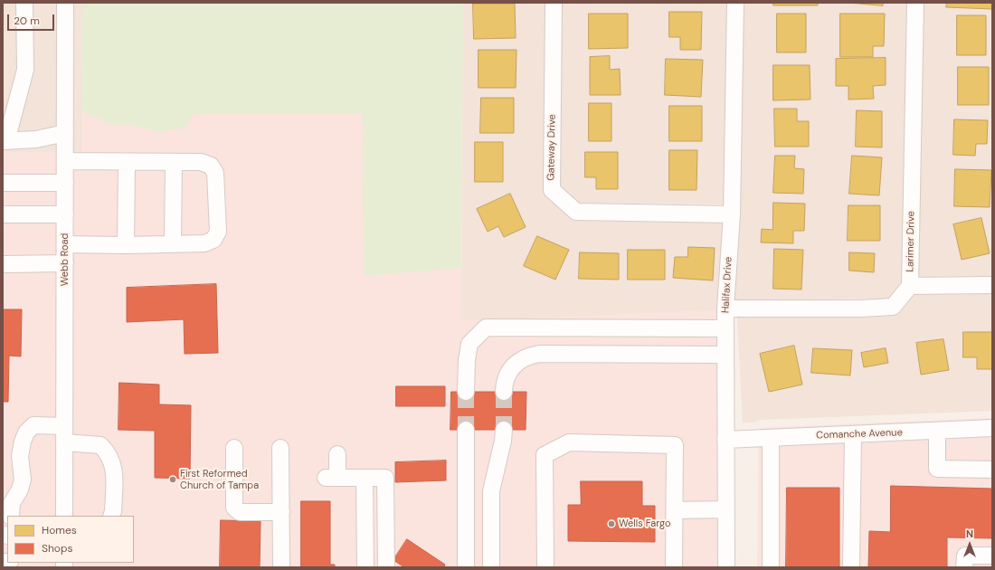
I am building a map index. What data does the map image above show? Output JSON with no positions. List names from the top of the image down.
{
  "streets": {
    "street": [
      "Gateway Drive",
      "Larimer Drive",
      "Webb Road",
      "Halifax Drive",
      "Comanche Avenue"
    ]
  },
  "crossings": [
    ["Gateway Drive", "Halifax Drive"],
    ["Larimer Drive", "Halifax Drive"],
    ["Halifax Drive", "Comanche Avenue"]
  ],
  "places": ["First Reformed Church of Tampa", "Wells Fargo"],
  "legend": ["Homes", "Shops"],
  "scale_bar": "20 m",
  "north": "top"
}
